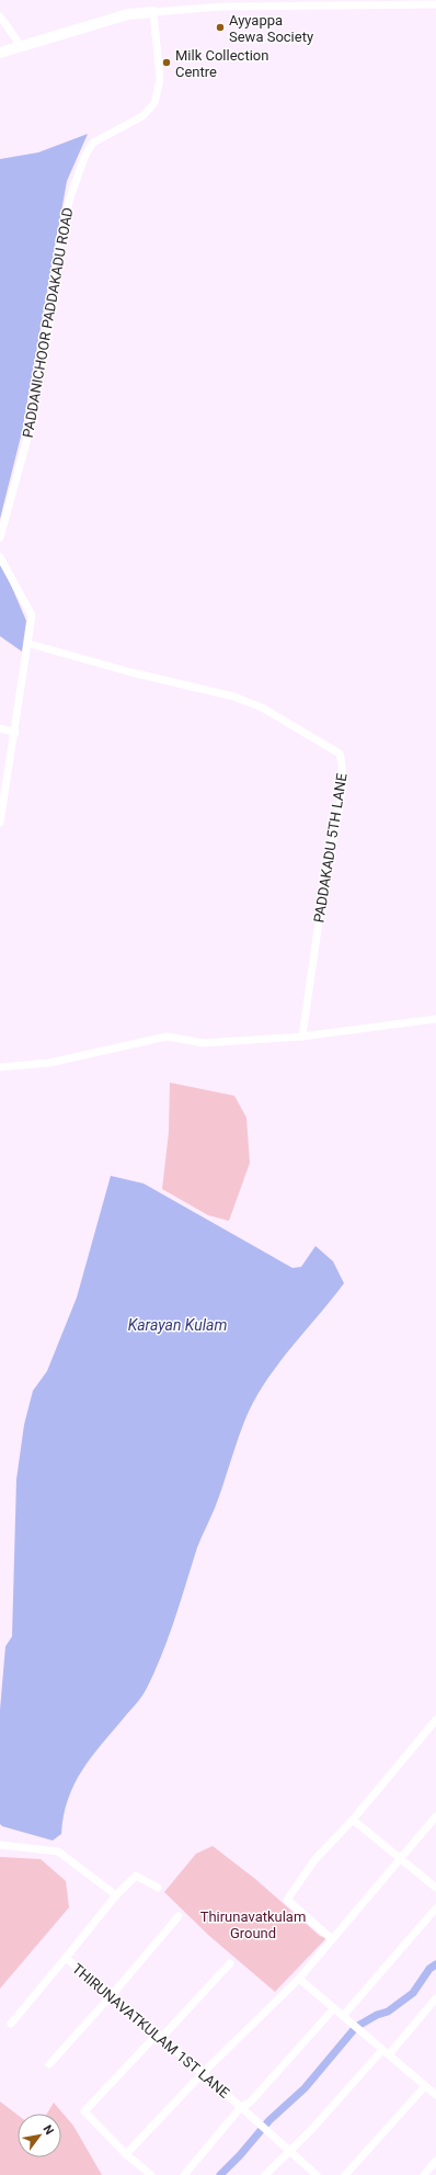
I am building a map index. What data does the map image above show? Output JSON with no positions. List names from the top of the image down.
{
  "streets": {
    "street": ["PADDANICHOOR PADDAKADU ROAD", "PADDAKADU 5TH LANE", "THIRUNAVATKULAM 1ST LANE"]
  },
  "water": ["Karayan Kulam"],
  "parks": ["Thirunavatkulam Ground"],
  "places": ["Ayyappa Sewa Society", "Milk Collection Centre"],
  "north": "top right"
}
